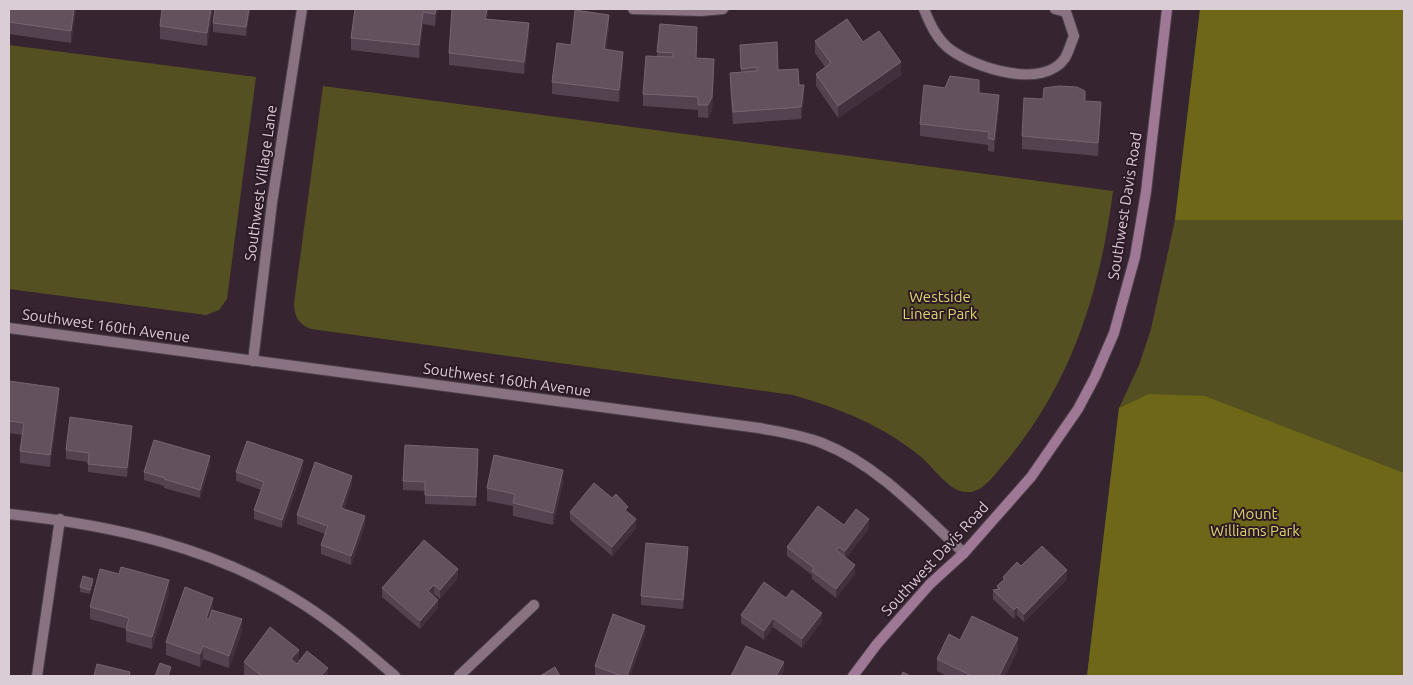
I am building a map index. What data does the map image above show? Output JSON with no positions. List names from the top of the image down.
{
  "streets": {
    "street": ["Southwest Village Lane", "Southwest Davis Road", "Southwest 160th Avenue"]
  },
  "crossings": [
    ["Southwest Village Lane", "Southwest 160th Avenue"],
    ["Southwest Davis Road", "Southwest 160th Avenue"]
  ],
  "parks": ["Westside Linear Park", "Mount Williams Park"]
}
